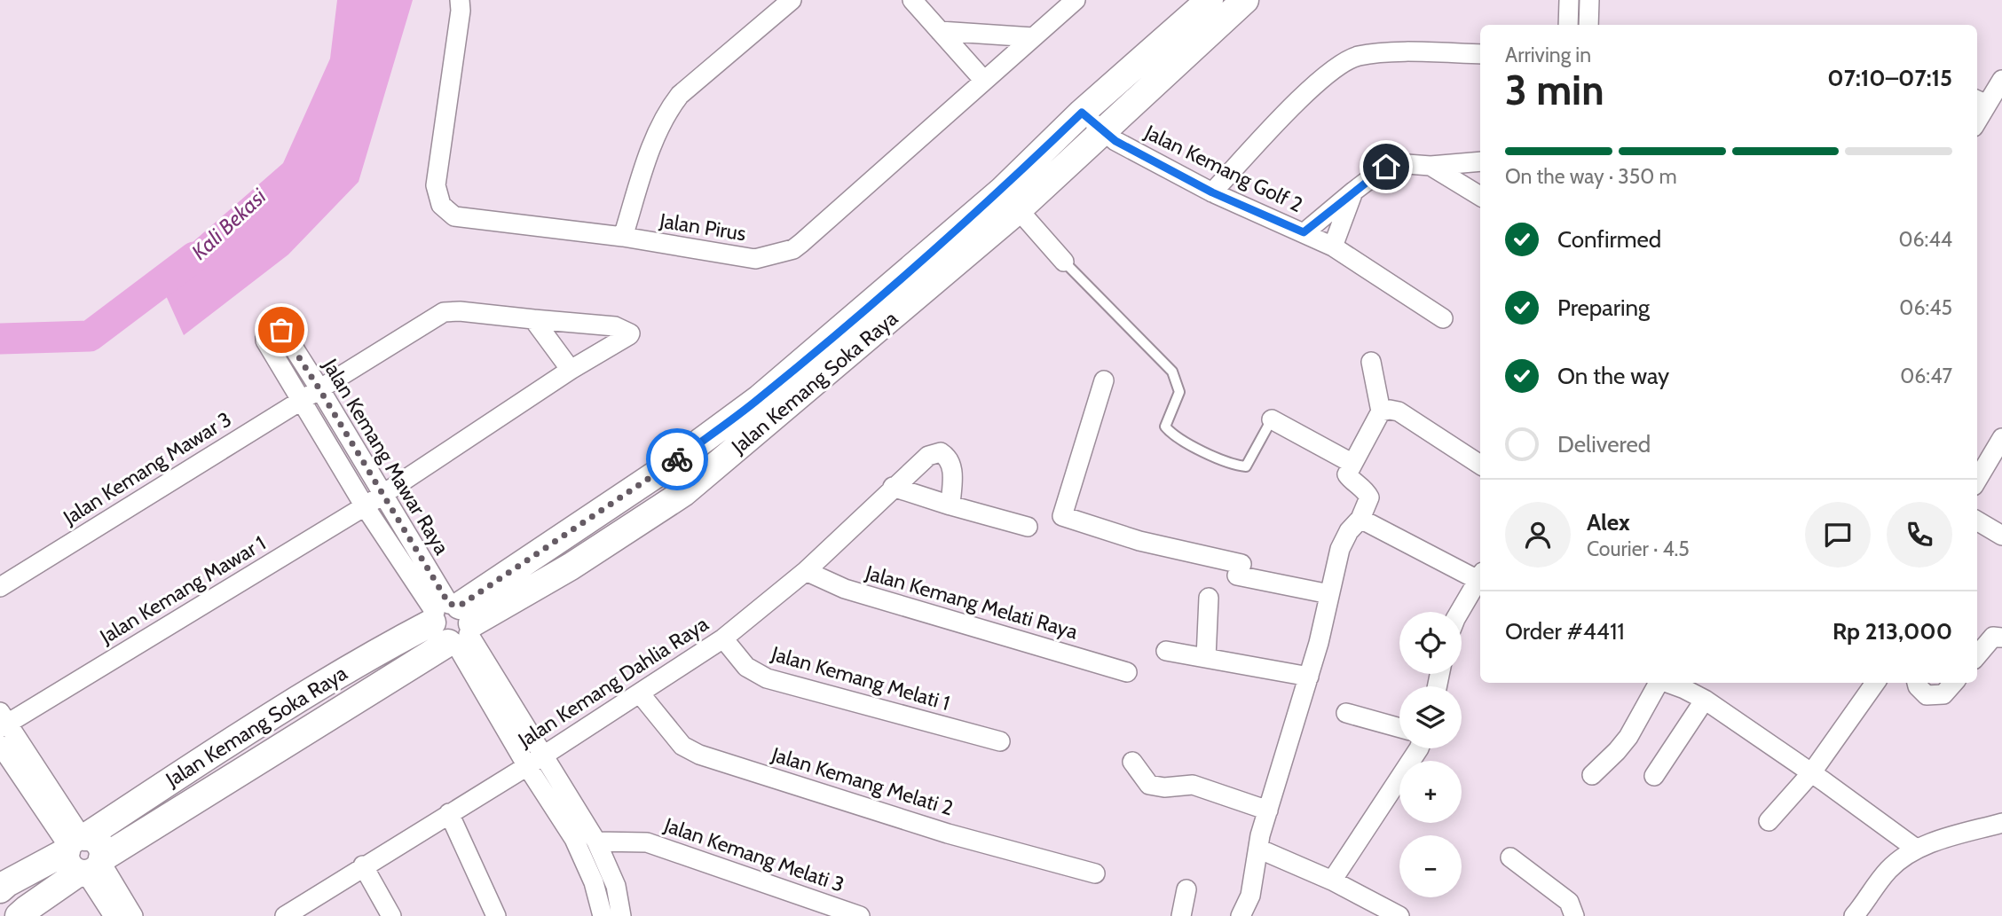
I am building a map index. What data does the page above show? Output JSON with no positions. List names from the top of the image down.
{
  "streets": {
    "street": [
      "Jalan Kemang Golf 2",
      "Jalan Pirus",
      "Jalan Kemang Soka Raya",
      "Jalan Kemang Mawar Raya",
      "Jalan Kemang Mawar 3",
      "Jalan Kemang Mawar 1",
      "Jalan Kemang Melati Raya",
      "Jalan Kemang Melati 1",
      "Jalan Kemang Dahlia Raya",
      "Jalan Kemang Melati 2",
      "Jalan Kemang Melati 3"
    ]
  },
  "crossings": [
    ["Jalan Kemang Golf 2", "Jalan Kemang Soka Raya"],
    ["Jalan Kemang Soka Raya", "Jalan Kemang Mawar Raya"],
    ["Jalan Kemang Mawar Raya", "Jalan Kemang Mawar 3"],
    ["Jalan Kemang Mawar Raya", "Jalan Kemang Mawar 1"],
    ["Jalan Kemang Mawar Raya", "Jalan Kemang Dahlia Raya"],
    ["Jalan Kemang Mawar Raya", "Jalan Kemang Melati 3"],
    ["Jalan Kemang Mawar 3", "Jalan Kemang Mawar 1"],
    ["Jalan Kemang Melati Raya", "Jalan Kemang Dahlia Raya"],
    ["Jalan Kemang Melati 1", "Jalan Kemang Dahlia Raya"],
    ["Jalan Kemang Dahlia Raya", "Jalan Kemang Melati 2"]
  ],
  "water": ["Kali Bekasi"],
  "page": {
    "heading": ["3 min", "Arriving in", "07:10–07:15"],
    "panel": [
      "Alex",
      "Courier · 4.5",
      "Order #4411",
      "Rp 213,000"
    ],
    "bar": "On the way · 350 m",
    "list": [
      ["Confirmed", "06:44"],
      ["Preparing", "06:45"],
      ["On the way", "06:47"],
      "Delivered"
    ],
    "map_buttons": ["+", "−"]
  }
}
